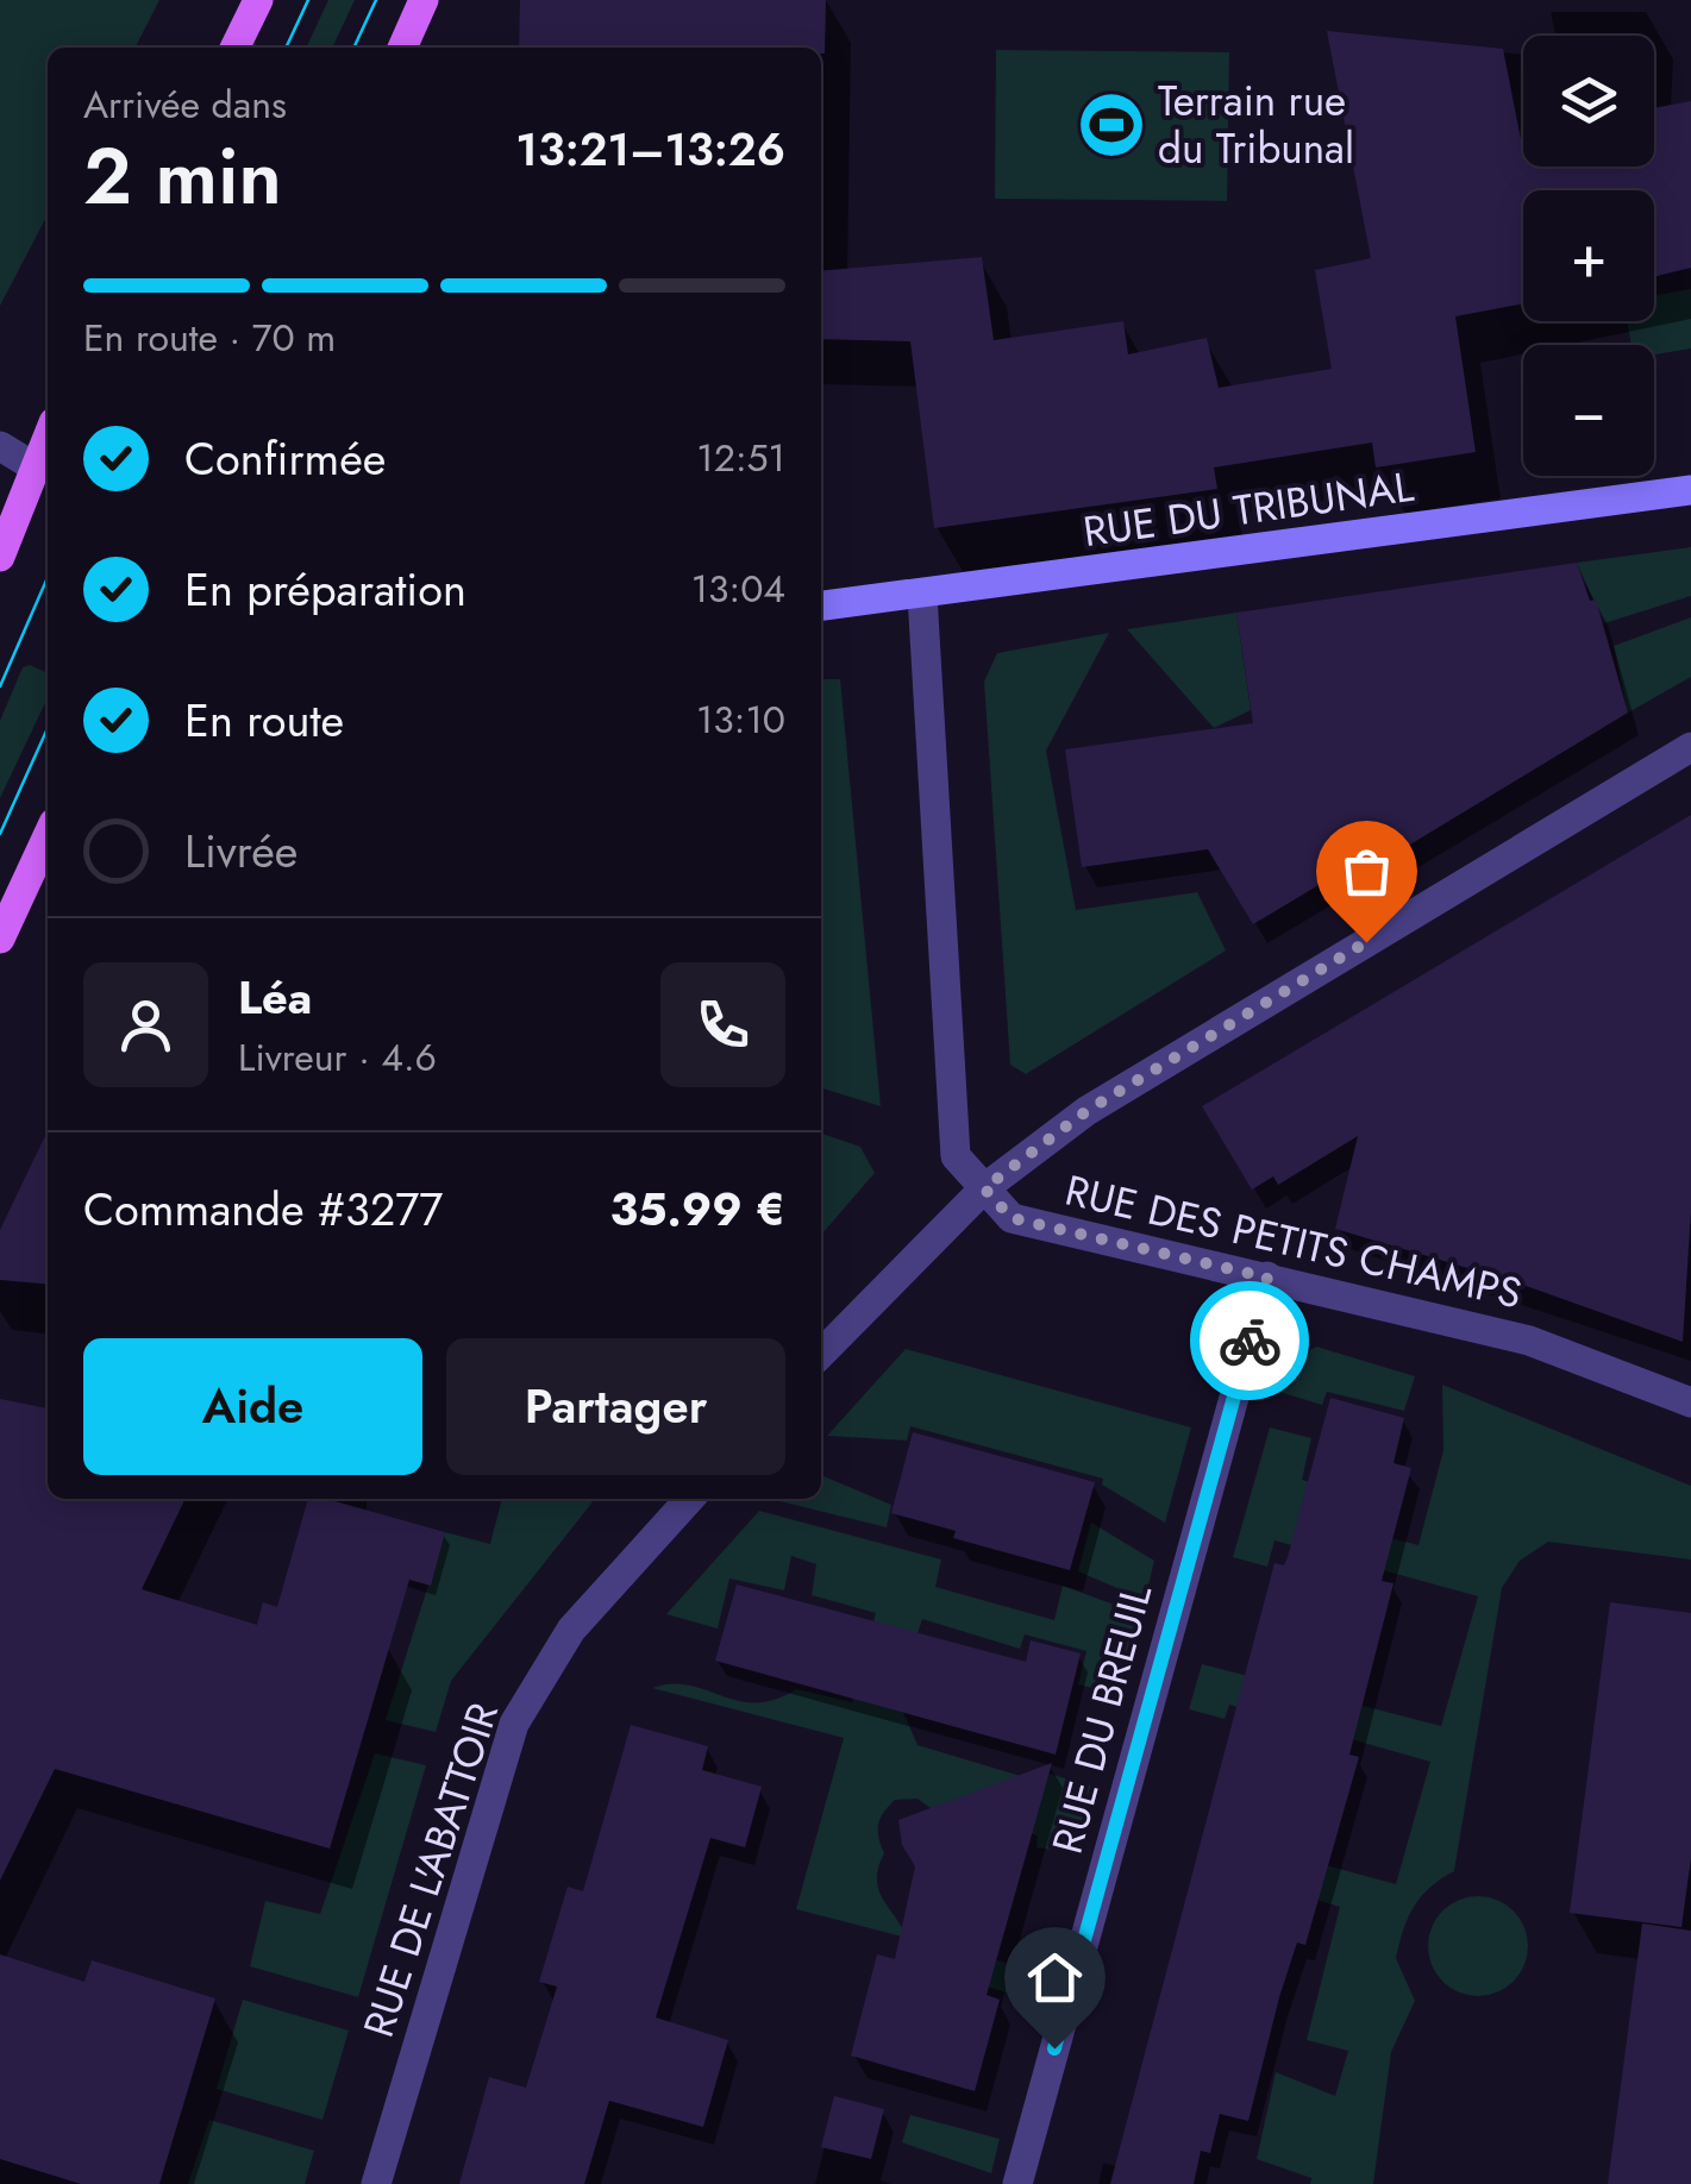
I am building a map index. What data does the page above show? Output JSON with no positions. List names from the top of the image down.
{
  "streets": {
    "street": [
      "RUE DU TRIBUNAL",
      "RUE DES PETITS CHAMPS",
      "RUE DU BREUIL",
      "RUE DE L'ABATTOIR"
    ]
  },
  "crossings": [
    ["RUE DU TRIBUNAL", "RUE DES PETITS CHAMPS"],
    ["RUE DES PETITS CHAMPS", "RUE DU BREUIL"]
  ],
  "places": {
    "sports": ["Terrain rue du Tribunal"]
  },
  "page": {
    "map_buttons": ["+", "−"],
    "heading": ["2 min", "Arrivée dans", "13:21–13:26"],
    "panel": [
      "Léa",
      "Livreur · 4.6",
      "Commande #3277",
      "35.99 €"
    ],
    "bar": "En route · 70 m",
    "list": [
      ["Confirmée", "12:51"],
      ["En préparation", "13:04"],
      ["En route", "13:10"],
      "Livrée"
    ],
    "buttons": ["Aide", "Partager"]
  }
}
